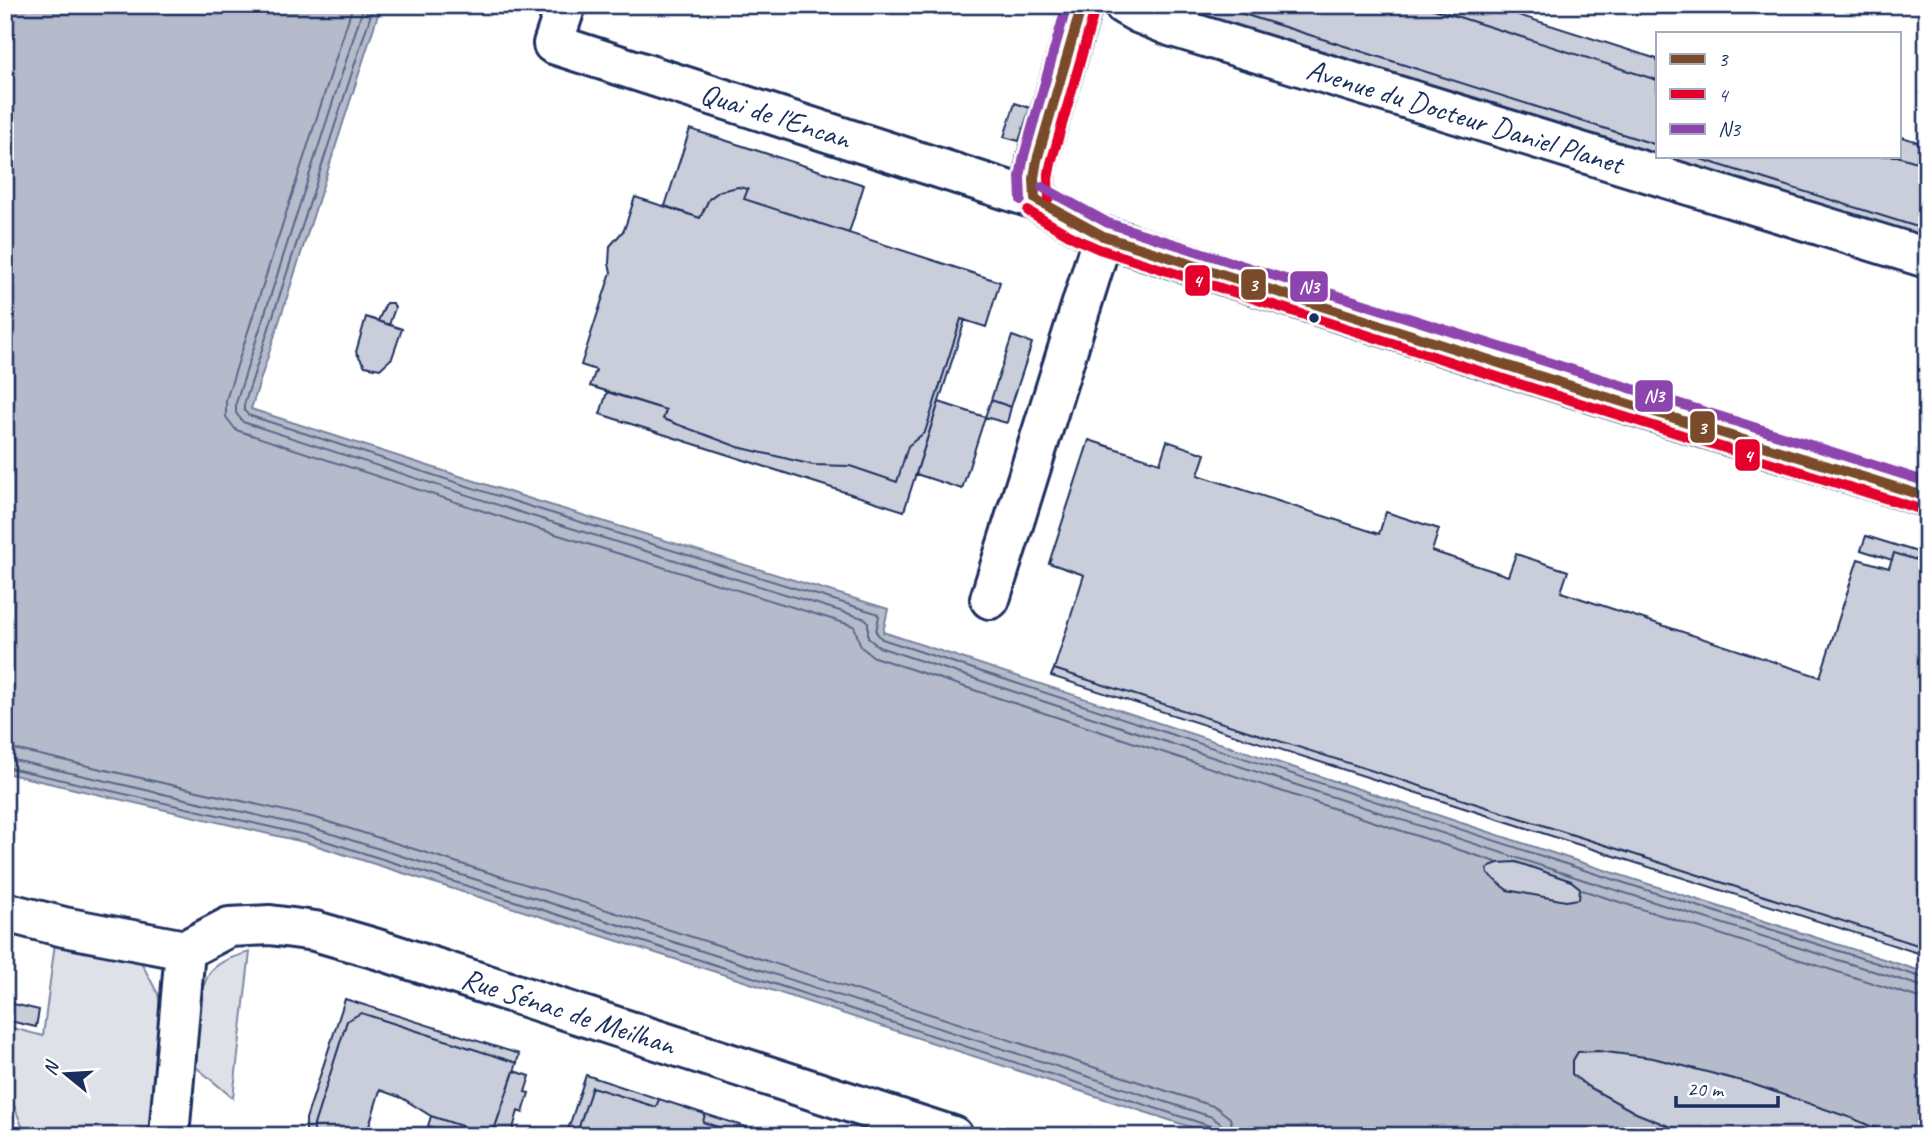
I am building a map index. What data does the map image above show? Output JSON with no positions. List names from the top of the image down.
{
  "streets": {
    "street": ["Quai de l'Encan", "Avenue du Docteur Daniel Planet", "Rue Sénac de Meilhan"]
  },
  "lines": ["transit line 3", "transit line N3", "transit line 4"],
  "legend": ["3", "4", "N3"],
  "scale_bar": "20 m",
  "north": "left"
}
